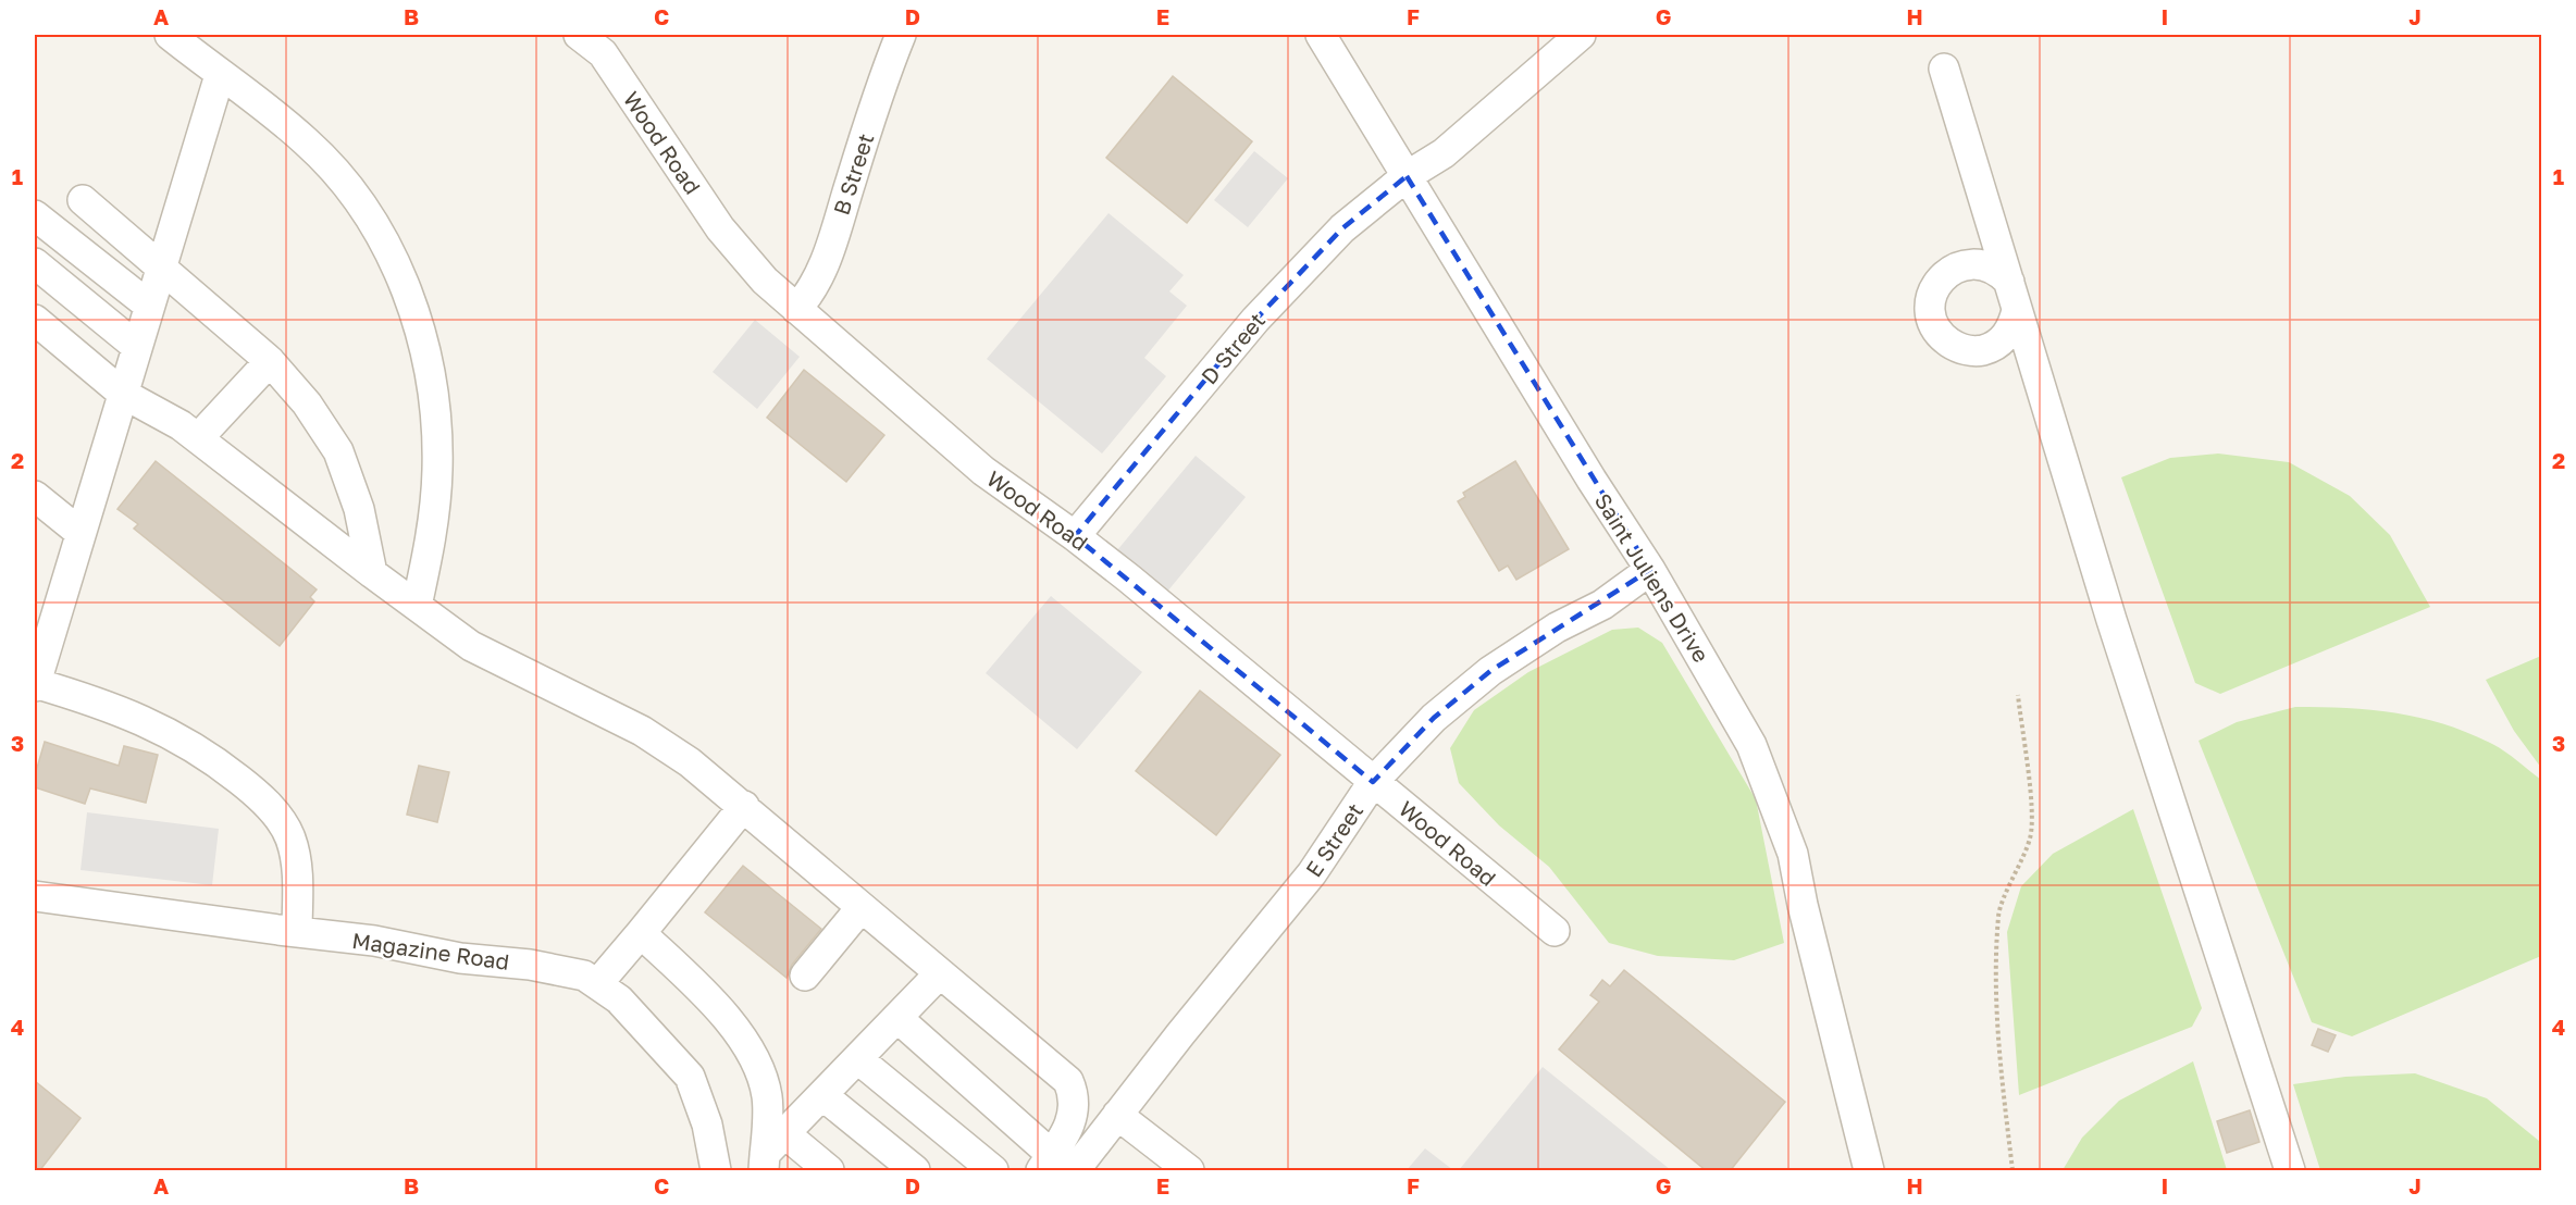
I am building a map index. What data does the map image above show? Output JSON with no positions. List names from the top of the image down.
{
  "streets": {
    "street": [
      "Wood Road",
      "B Street",
      "D Street",
      "Saint Juliens Drive",
      "E Street",
      "Magazine Road"
    ]
  },
  "crossings": [
    ["Wood Road", "B Street"],
    ["Wood Road", "D Street"],
    ["Wood Road", "E Street"],
    ["D Street", "Saint Juliens Drive"],
    ["Saint Juliens Drive", "E Street"]
  ],
  "grid": {
    "columns": [
      "A",
      "B",
      "C",
      "D",
      "E",
      "F",
      "G",
      "H",
      "I",
      "J"
    ],
    "rows": [
      "1",
      "2",
      "3",
      "4"
    ]
  }
}
